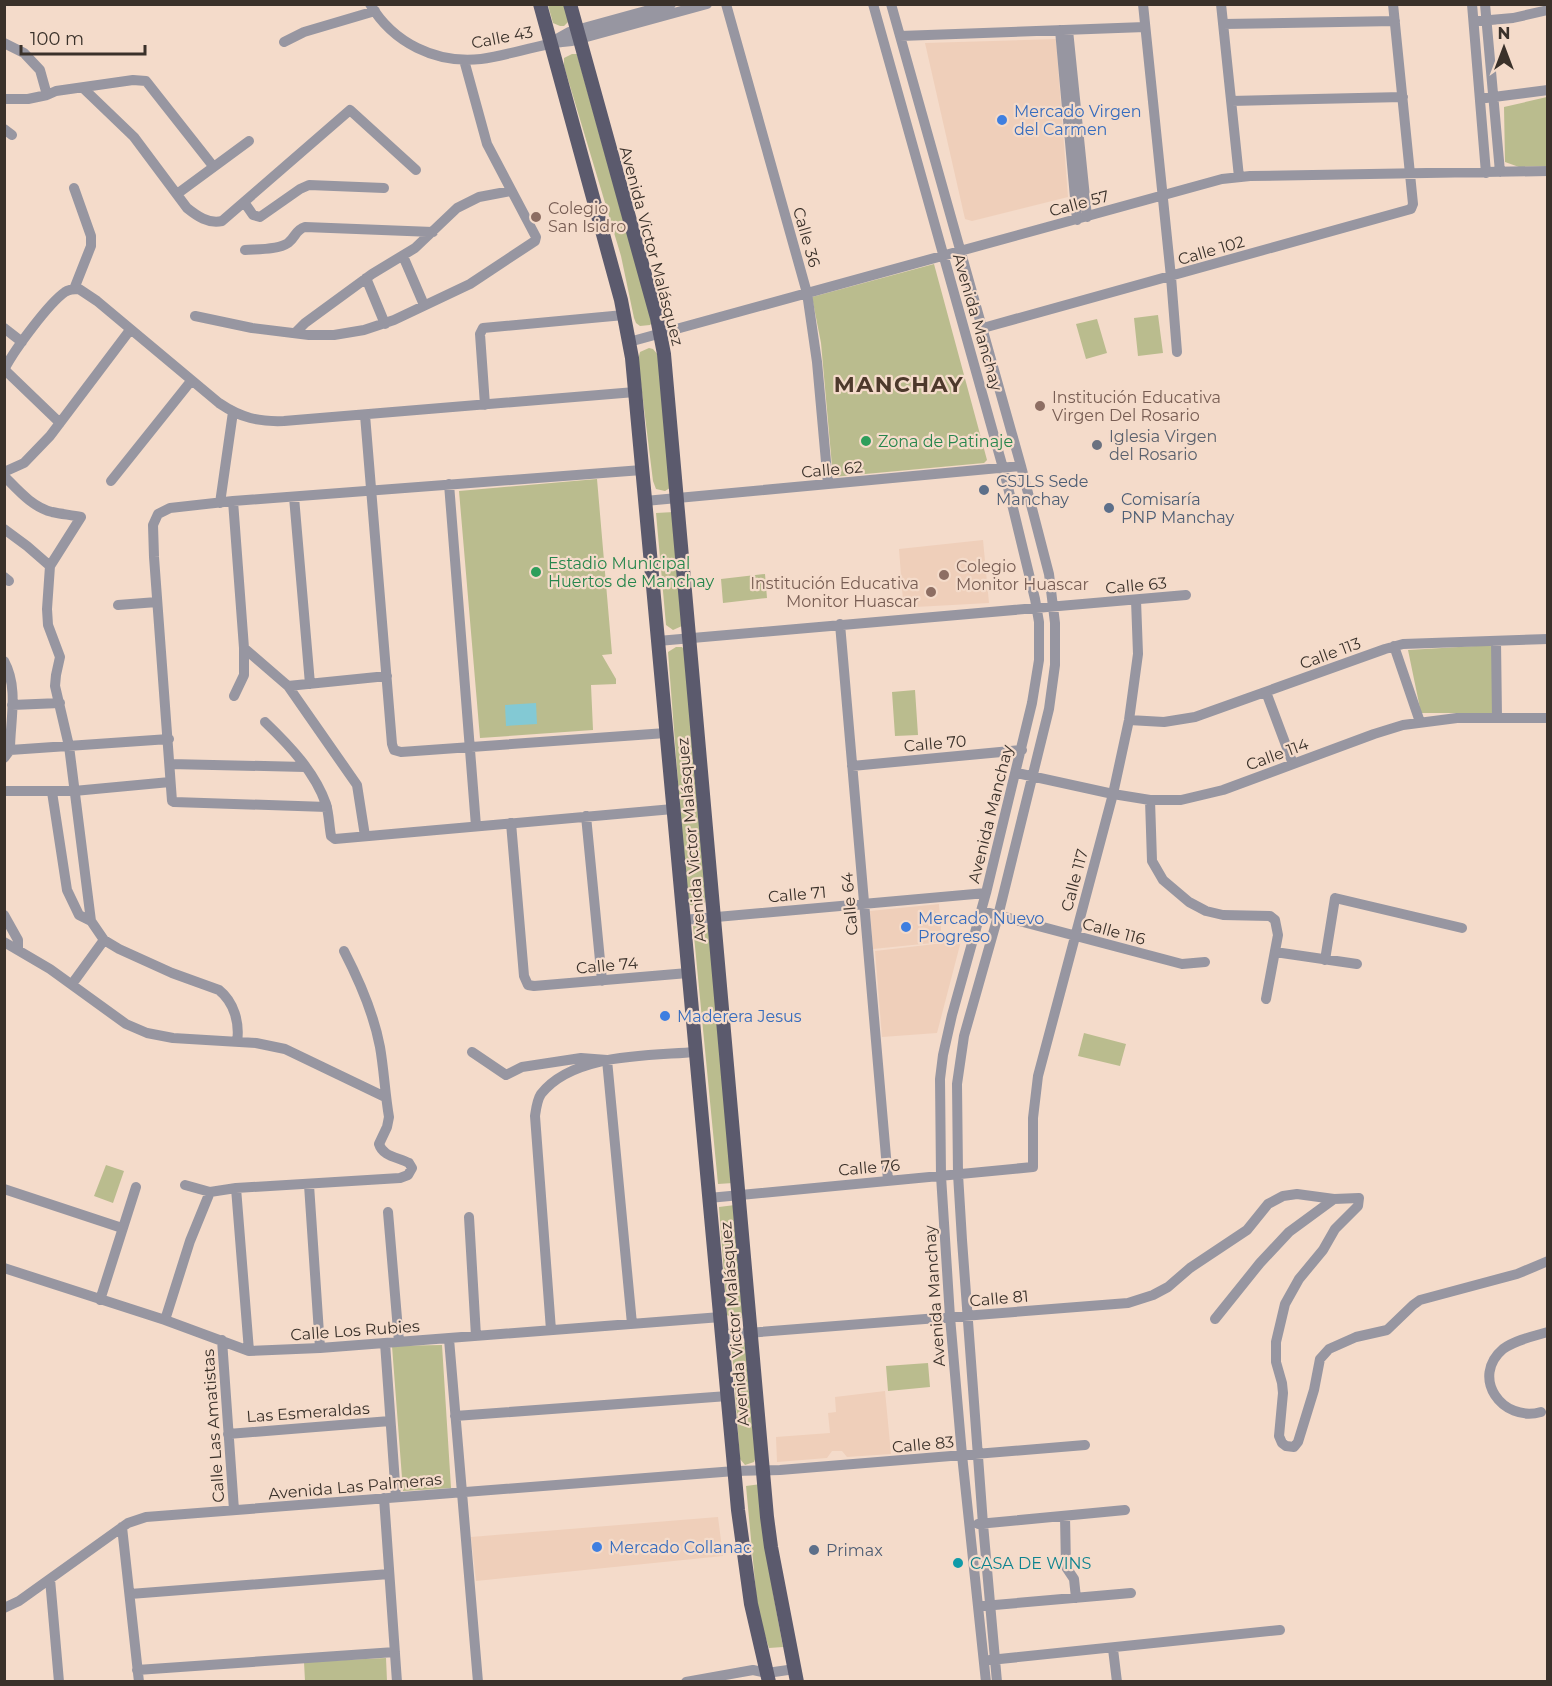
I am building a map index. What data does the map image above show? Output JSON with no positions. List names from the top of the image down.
{
  "streets": {
    "main road": ["Avenida Victor Malásquez"],
    "street": [
      "Calle 43",
      "Calle 57",
      "Calle 36",
      "Calle 102",
      "Avenida Manchay",
      "Calle 62",
      "Calle 63",
      "Calle 113",
      "Calle 70",
      "Calle 114",
      "Calle 117",
      "Calle 71",
      "Calle 64",
      "Calle 116",
      "Calle 74",
      "Calle 76",
      "Calle 81",
      "Calle Los Rubies",
      "Las Esmeraldas",
      "Calle Las Amatistas",
      "Calle 83",
      "Avenida Las Palmeras"
    ]
  },
  "crossings": [
    ["Calle 43", "Avenida Victor Malásquez"],
    ["Calle 57", "Calle 36"],
    ["Calle 57", "Avenida Victor Malásquez"],
    ["Calle 57", "Calle 102"],
    ["Calle 57", "Avenida Manchay"],
    ["Calle 36", "Calle 62"],
    ["Avenida Victor Malásquez", "Calle 62"],
    ["Avenida Victor Malásquez", "Calle 63"],
    ["Avenida Victor Malásquez", "Calle 71"],
    ["Avenida Victor Malásquez", "Calle 74"],
    ["Avenida Victor Malásquez", "Calle 76"],
    ["Avenida Victor Malásquez", "Calle 81"],
    ["Avenida Victor Malásquez", "Calle Los Rubies"],
    ["Avenida Victor Malásquez", "Calle 83"],
    ["Avenida Victor Malásquez", "Avenida Las Palmeras"],
    ["Calle 102", "Avenida Manchay"],
    ["Avenida Manchay", "Calle 62"],
    ["Avenida Manchay", "Calle 63"],
    ["Avenida Manchay", "Calle 70"],
    ["Avenida Manchay", "Calle 114"],
    ["Avenida Manchay", "Calle 71"],
    ["Avenida Manchay", "Calle 116"],
    ["Avenida Manchay", "Calle 76"],
    ["Avenida Manchay", "Calle 81"],
    ["Avenida Manchay", "Calle 83"],
    ["Calle 63", "Calle 117"],
    ["Calle 63", "Calle 64"],
    ["Calle 113", "Calle 117"],
    ["Calle 70", "Calle 64"],
    ["Calle 114", "Calle 117"],
    ["Calle 117", "Calle 116"],
    ["Calle 117", "Calle 76"],
    ["Calle 71", "Calle 64"],
    ["Calle 64", "Calle 76"],
    ["Calle Los Rubies", "Calle Las Amatistas"],
    ["Las Esmeraldas", "Calle Las Amatistas"],
    ["Calle Las Amatistas", "Avenida Las Palmeras"],
    ["Calle 83", "Avenida Las Palmeras"]
  ],
  "districts": ["MANCHAY"],
  "places": [
    "Mercado Virgen del Carmen",
    "Colegio San Isidro",
    "Institución Educativa Virgen Del Rosario",
    "Zona de Patinaje",
    "Iglesia Virgen del Rosario",
    "CSJLS Sede Manchay",
    "Comisaría PNP Manchay",
    "Estadio Municipal Huertos de Manchay",
    "Colegio Monitor Huascar",
    "Institución Educativa Monitor Huascar",
    "Mercado Nuevo Progreso",
    "Maderera Jesus",
    "Mercado Collanac",
    "Primax",
    "CASA DE WINS"
  ],
  "scale_bar": "100 m",
  "north": "top"
}
